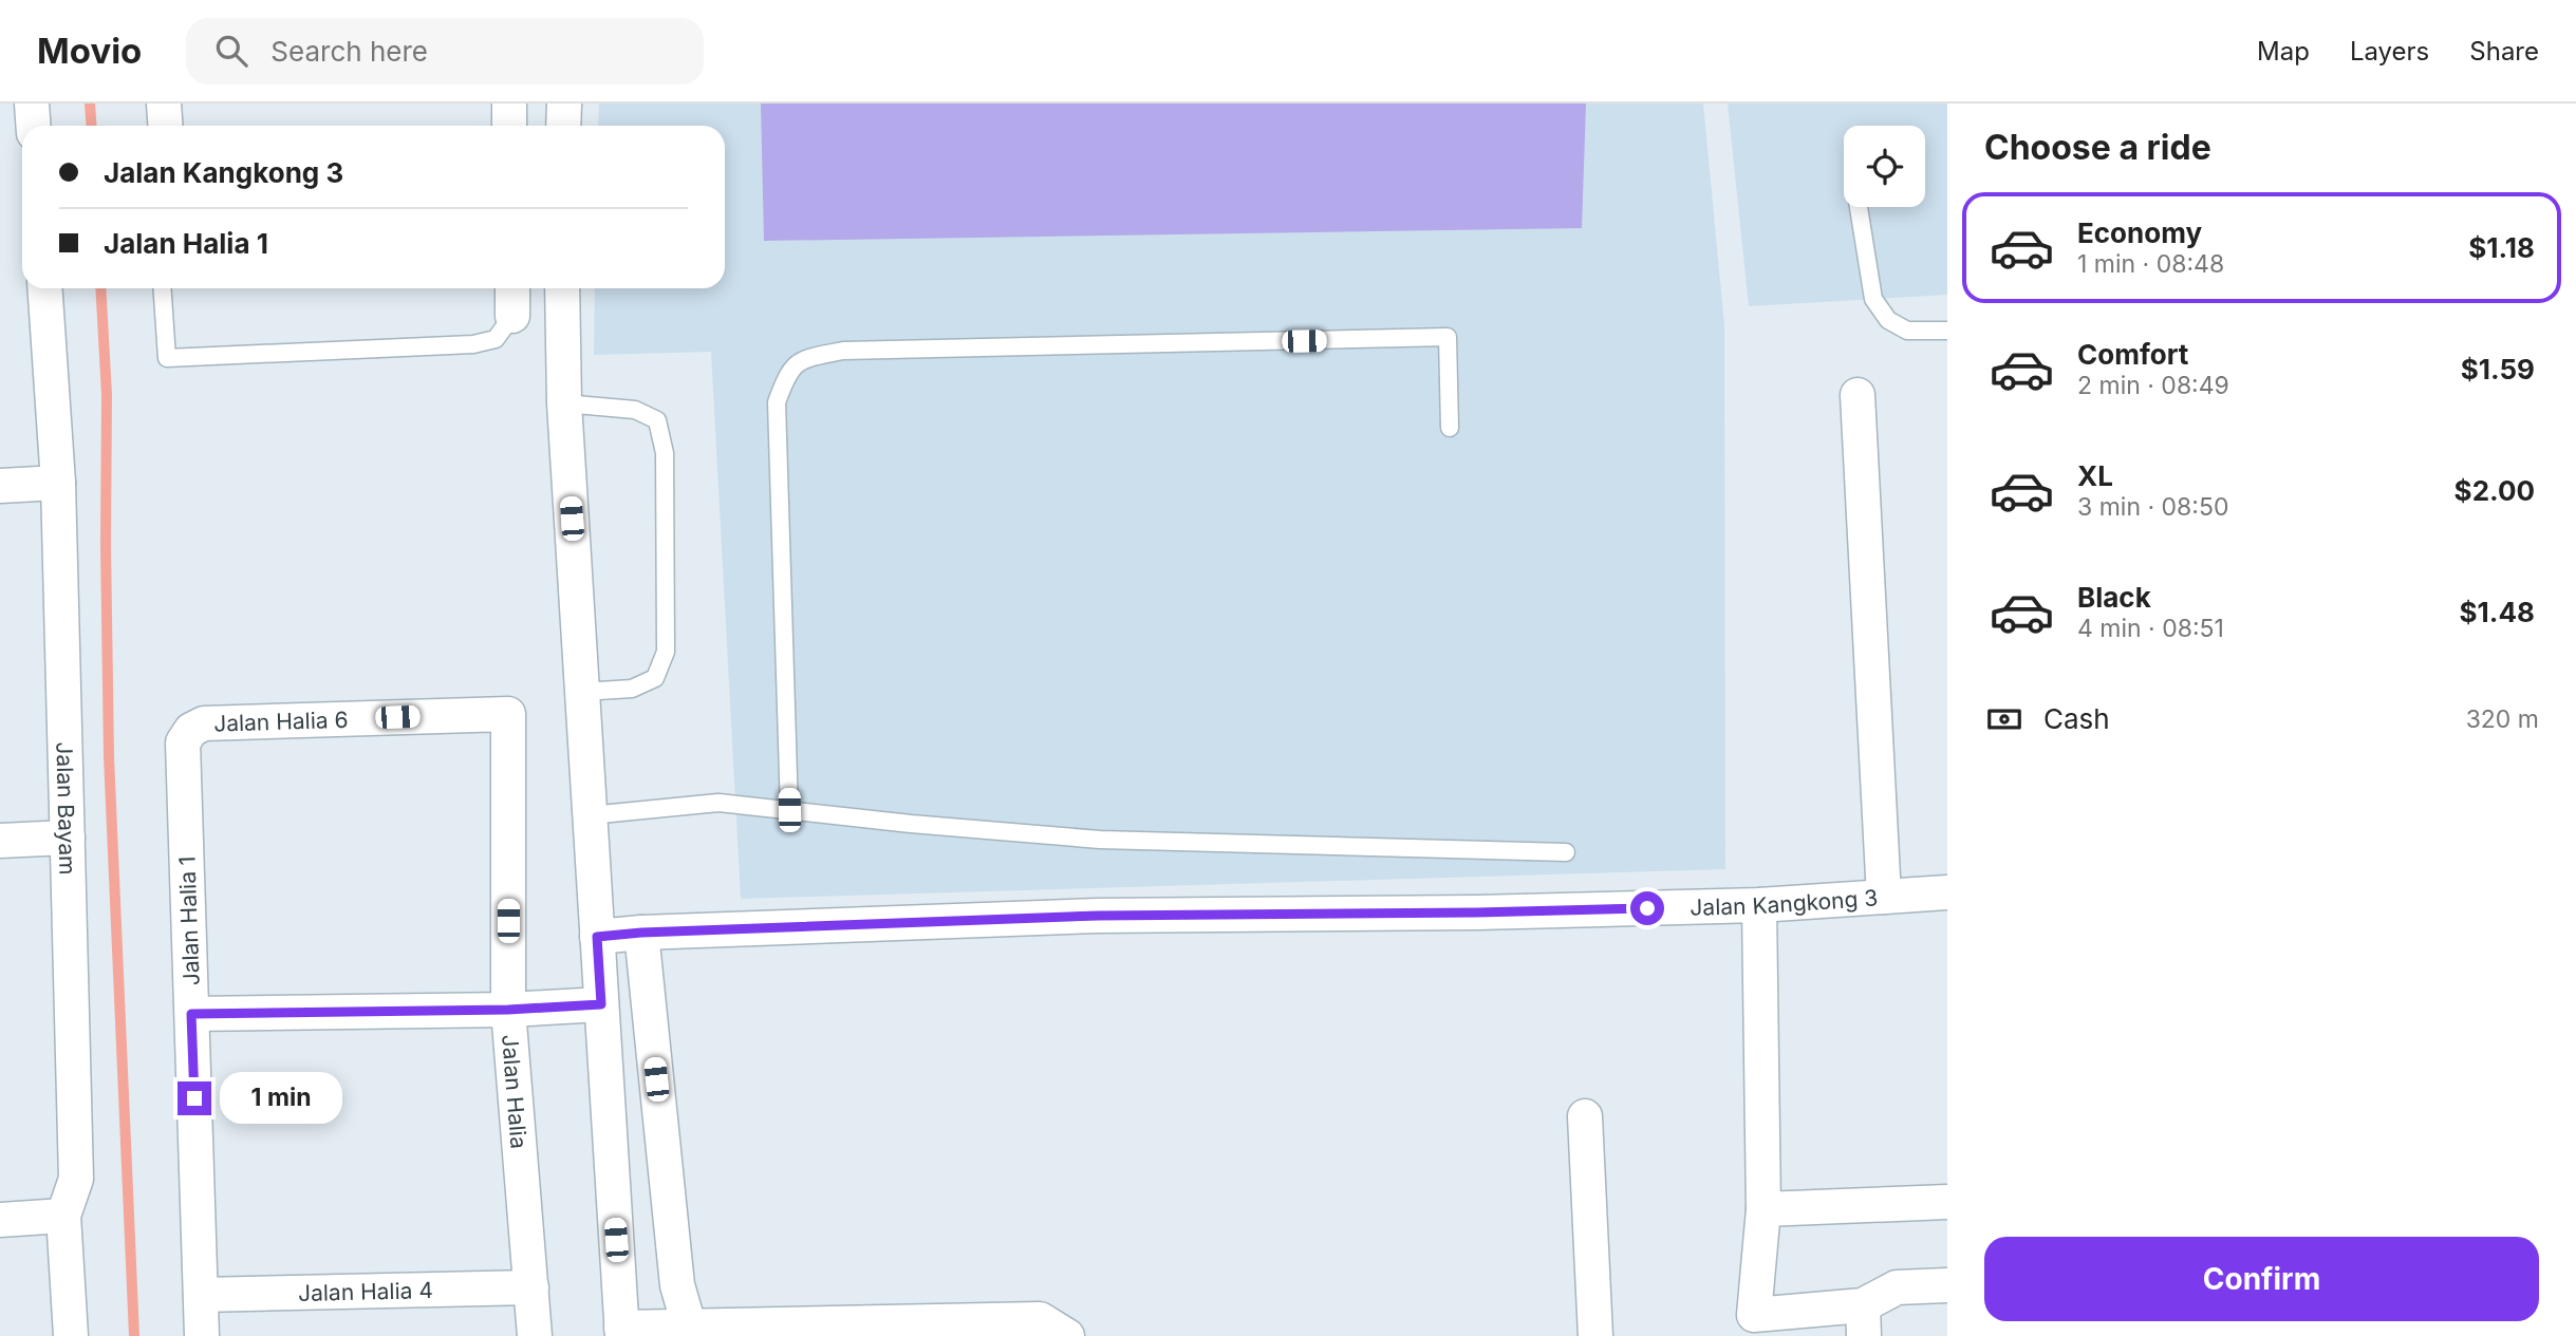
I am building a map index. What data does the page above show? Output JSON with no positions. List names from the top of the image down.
{
  "streets": {
    "street": [
      "Jalan Halia 6",
      "Jalan Bayam",
      "Jalan Kangkong 3",
      "Jalan Halia 1",
      "Jalan Halia",
      "Jalan Halia 4"
    ]
  },
  "crossings": [
    ["Jalan Halia 6", "Jalan Halia 1"],
    ["Jalan Halia 6", "Jalan Halia"],
    ["Jalan Halia 1", "Jalan Halia 4"],
    ["Jalan Halia", "Jalan Halia 4"]
  ],
  "page": {
    "header": "Movio",
    "search": "Search here",
    "nav": ["Map", "Layers", "Share"],
    "heading": "Choose a ride",
    "banner": ["Jalan Kangkong 3", "Jalan Halia 1"],
    "list": [
      {
        "name": "Economy",
        "note": "1 min · 08:48",
        "value": "$1.18"
      },
      {
        "name": "Comfort",
        "note": "2 min · 08:49",
        "value": "$1.59"
      },
      {
        "name": "XL",
        "note": "3 min · 08:50",
        "value": "$2.00"
      },
      {
        "name": "Black",
        "note": "4 min · 08:51",
        "value": "$1.48"
      }
    ],
    "pay": ["Cash", "320 m"],
    "bubble": "1 min",
    "buttons": "Confirm"
  }
}
